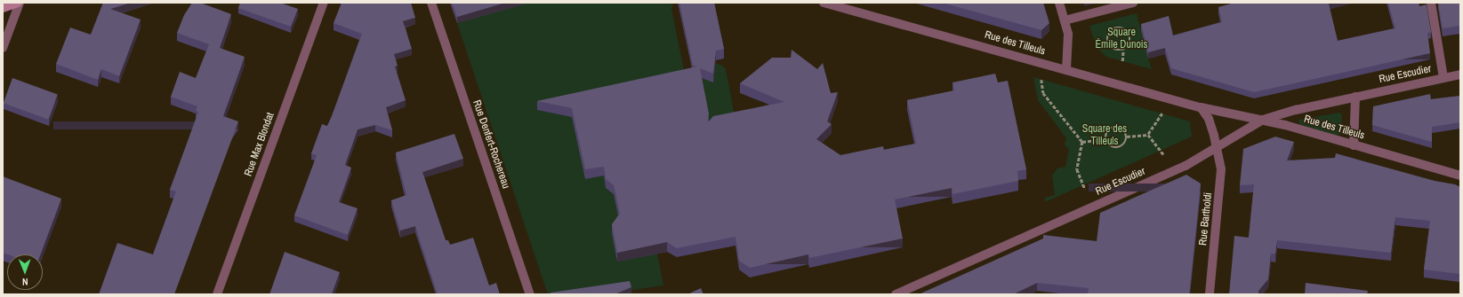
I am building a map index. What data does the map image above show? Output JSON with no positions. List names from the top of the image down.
{
  "streets": {
    "street": [
      "Rue des Tilleuls",
      "Rue Escudier",
      "Rue Max Blondat",
      "Rue Denfert-Rochereau",
      "Rue Bartholdi"
    ]
  },
  "crossings": [
    ["Rue des Tilleuls", "Rue Escudier"],
    ["Rue Escudier", "Rue Bartholdi"]
  ],
  "parks": ["Square Émile Dunois", "Square des Tilleuls"],
  "north": "bottom"
}
